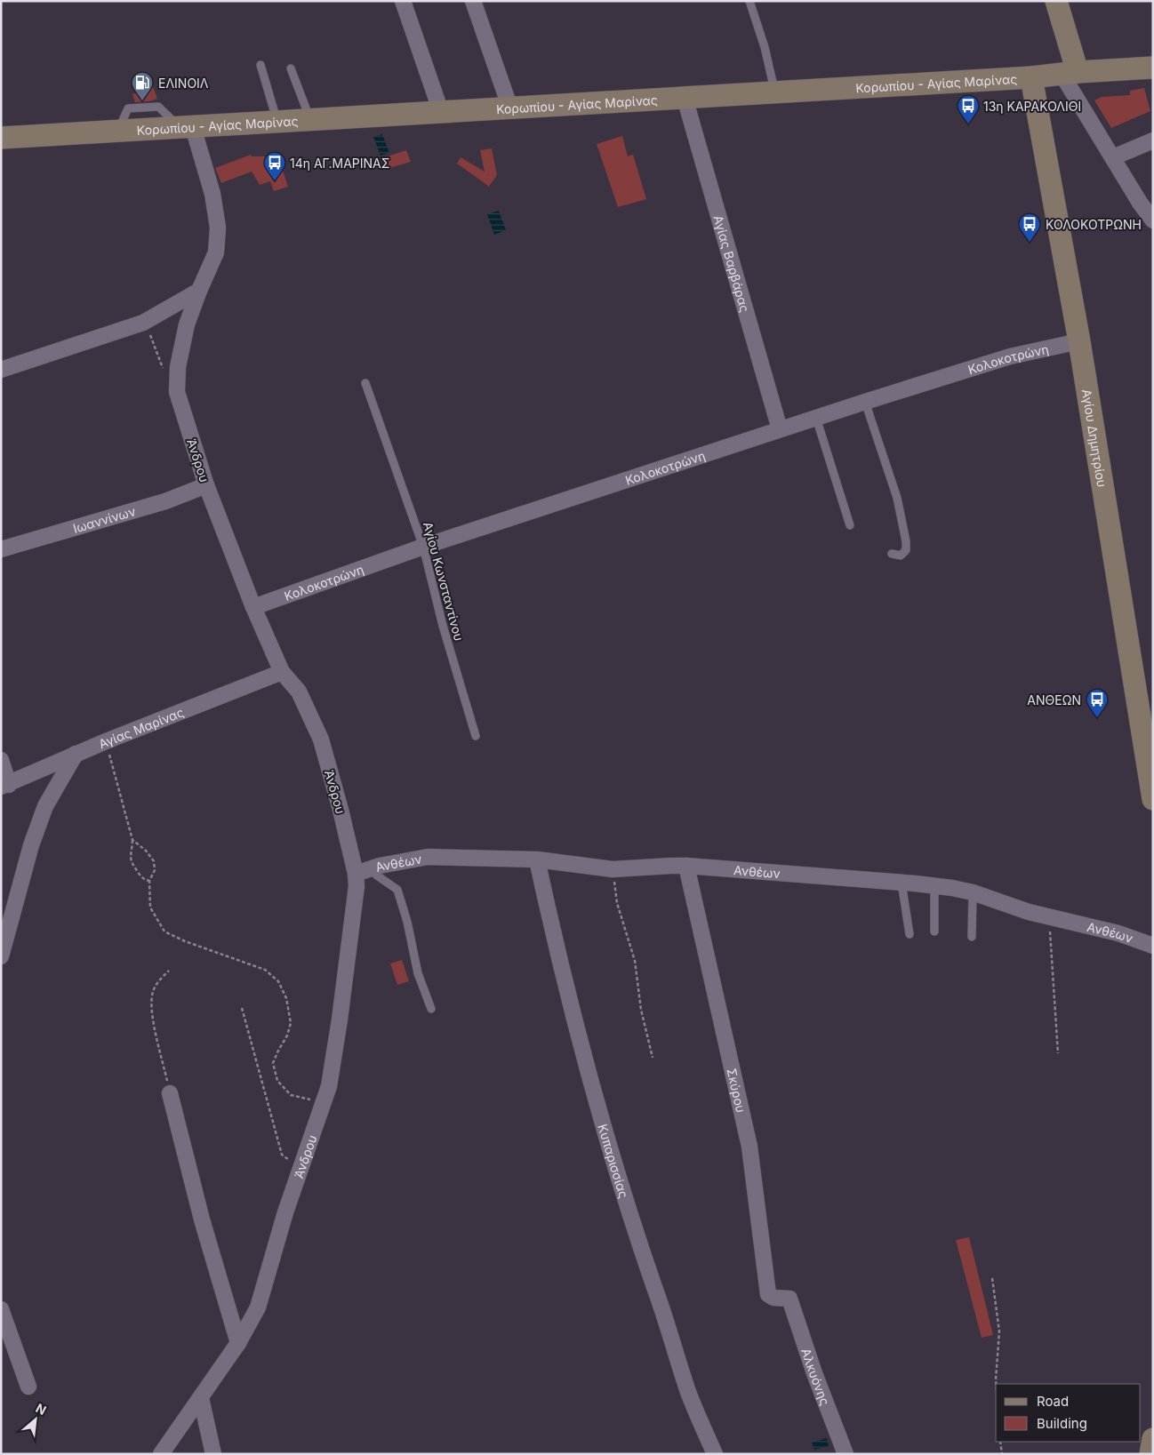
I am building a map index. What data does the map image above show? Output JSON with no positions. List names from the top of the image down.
{
  "streets": {
    "main road": ["Κορωπίου - Αγίας Μαρίνας", "Αγίου Δημητρίου"],
    "street": [
      "Αγίας Βαρβάρας",
      "Κολοκοτρώνη",
      "Άνδρου",
      "Ιωαννίνων",
      "Αγίας Μαρίνας",
      "Ανθέων",
      "Σκύρου",
      "Κυπαρισσίας",
      "Αλκυόνης"
    ],
    "lane": ["Αγίου Κωνσταντίνου"]
  },
  "crossings": [
    ["Κορωπίου - Αγίας Μαρίνας", "Αγίας Βαρβάρας"],
    ["Κορωπίου - Αγίας Μαρίνας", "Αγίου Δημητρίου"],
    ["Κορωπίου - Αγίας Μαρίνας", "Άνδρου"],
    ["Αγίας Βαρβάρας", "Κολοκοτρώνη"],
    ["Κολοκοτρώνη", "Αγίου Δημητρίου"],
    ["Κολοκοτρώνη", "Άνδρου"],
    ["Κολοκοτρώνη", "Αγίου Κωνσταντίνου"],
    ["Άνδρου", "Ιωαννίνων"],
    ["Άνδρου", "Αγίας Μαρίνας"],
    ["Άνδρου", "Ανθέων"],
    ["Ανθέων", "Σκύρου"],
    ["Ανθέων", "Κυπαρισσίας"],
    ["Σκύρου", "Αλκυόνης"]
  ],
  "places": {
    "fuel station": ["ΕΛΙΝΟΙΛ"],
    "bus stop": [
      "13η ΚΑΡΑΚΟΛΙΘΙ",
      "14η ΑΓ.ΜΑΡΙΝΑΣ",
      "ΚΟΛΟΚΟΤΡΩΝΗ",
      "ΑΝΘΕΩΝ"
    ]
  },
  "legend": ["Road", "Building"],
  "north": "top right"
}
